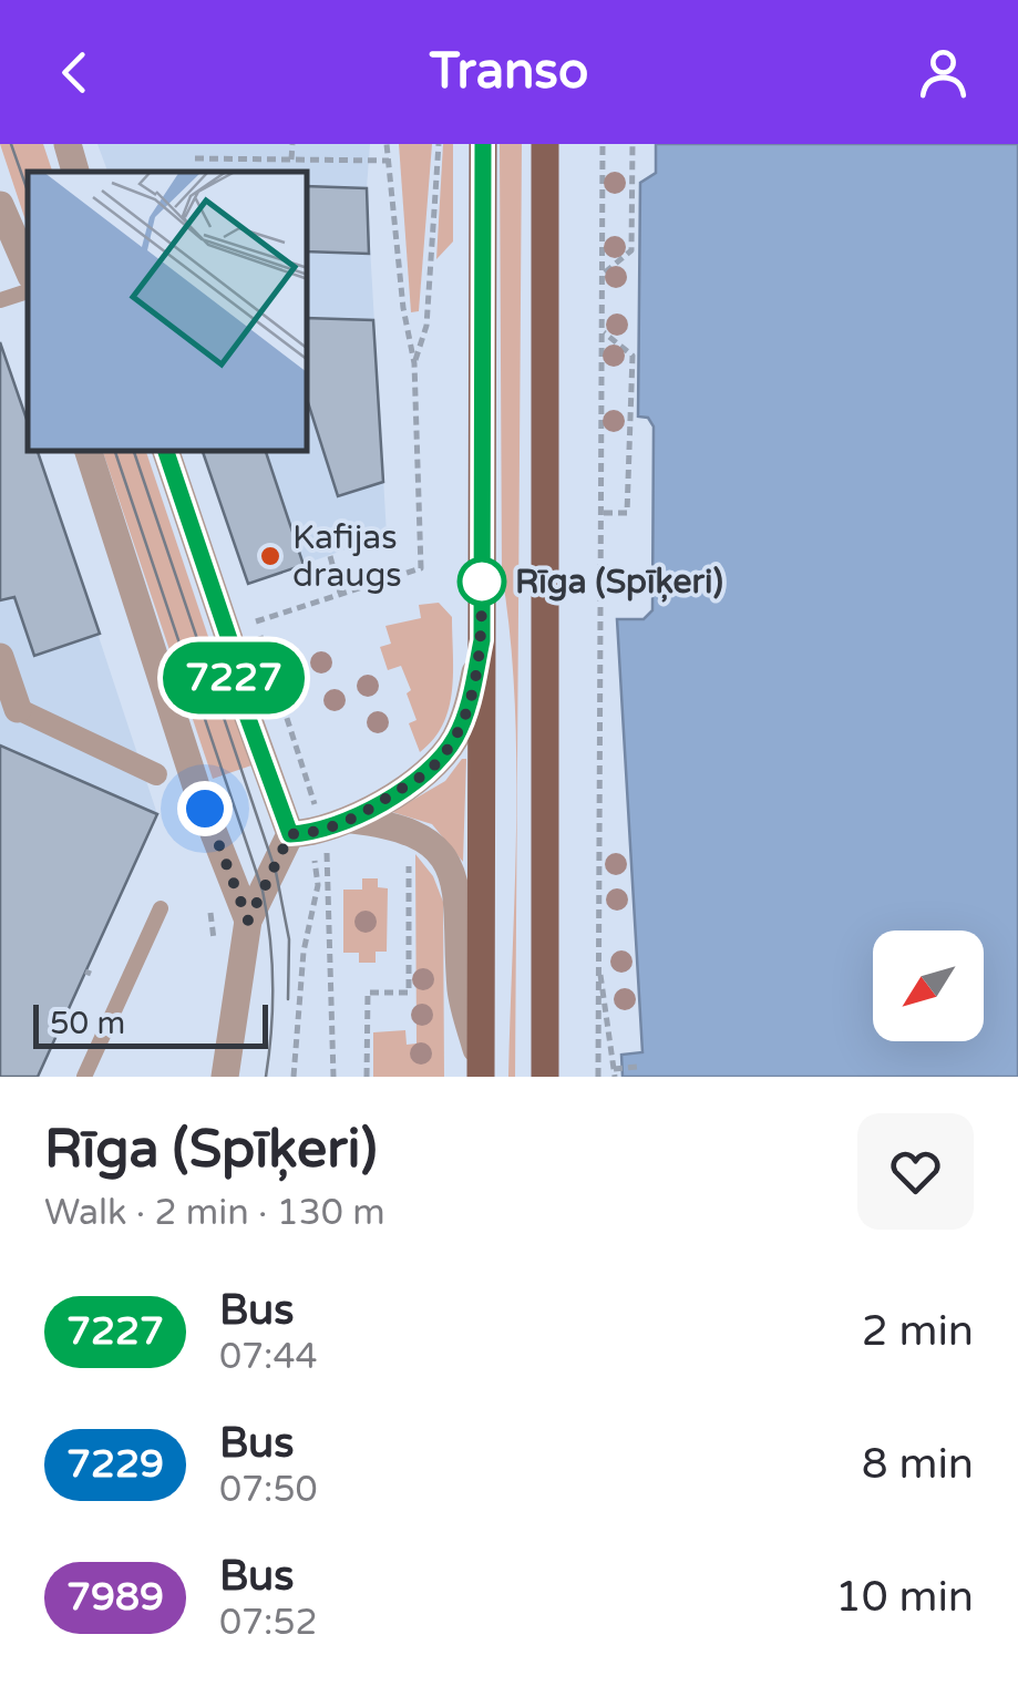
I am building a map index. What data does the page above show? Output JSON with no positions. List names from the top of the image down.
{
  "places": ["Kafijas draugs", "Rīga (Spīķeri)"],
  "lines": ["bus line 7227"],
  "scale_bar": "50 m",
  "north": "bottom left",
  "page": {
    "header": "Transo",
    "on_map": "7227",
    "scale": "50 m",
    "heading": ["Rīga (Spīķeri)", "Walk · 2 min · 130 m"],
    "list": [
      {
        "mark": "7227",
        "name": "Bus",
        "note": "07:44",
        "value": "2 min"
      },
      {
        "mark": "7229",
        "name": "Bus",
        "note": "07:50",
        "value": "8 min"
      },
      {
        "mark": "7989",
        "name": "Bus",
        "note": "07:52",
        "value": "10 min"
      }
    ]
  }
}
